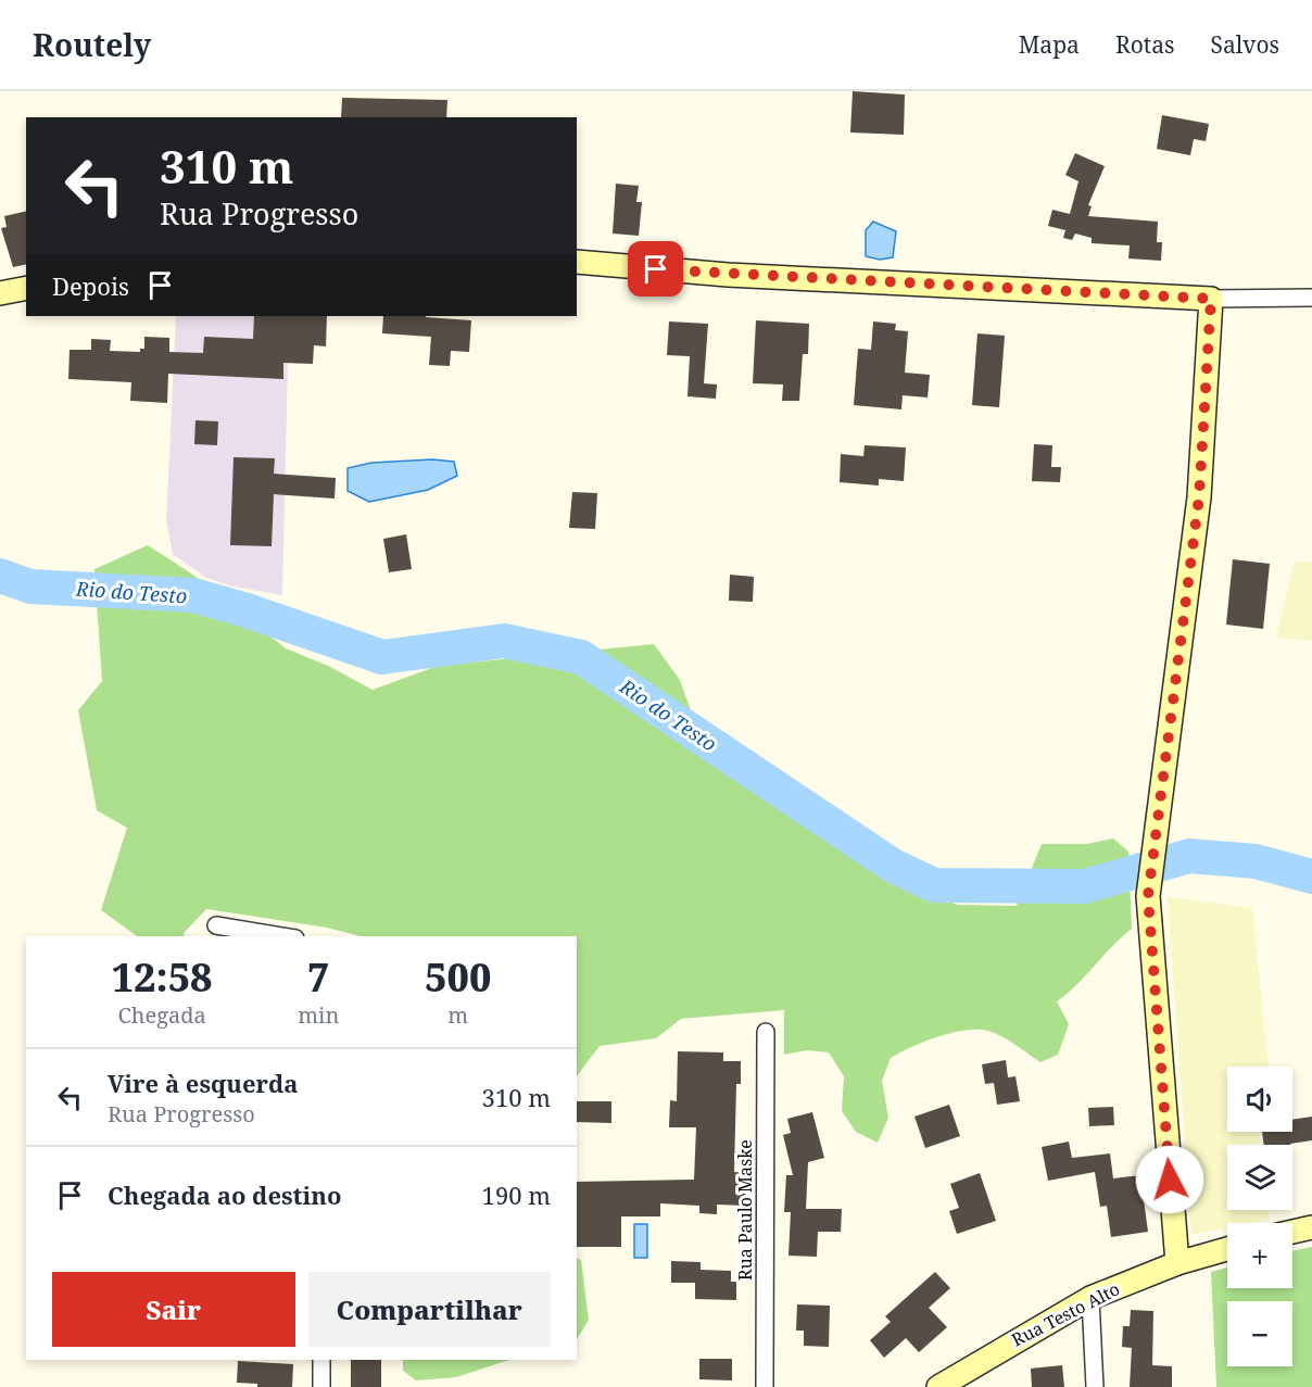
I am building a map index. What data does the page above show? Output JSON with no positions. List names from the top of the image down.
{
  "streets": {
    "street": ["Rua Paulo Maske", "Rua Testo Alto"]
  },
  "water": ["Rio do Testo"],
  "page": {
    "header": "Routely",
    "nav": ["Mapa", "Rotas", "Salvos"],
    "turn": ["310 m", "Rua Progresso"],
    "then": "Depois",
    "eta": [
      "12:58",
      "Chegada",
      "7",
      "min",
      "500",
      "m"
    ],
    "list": [
      {
        "name": "Vire à esquerda",
        "note": "Rua Progresso",
        "value": "310 m"
      },
      {
        "name": "Chegada ao destino",
        "value": "190 m"
      }
    ],
    "map_buttons": ["+", "−"],
    "buttons": ["Sair", "Compartilhar"]
  }
}
